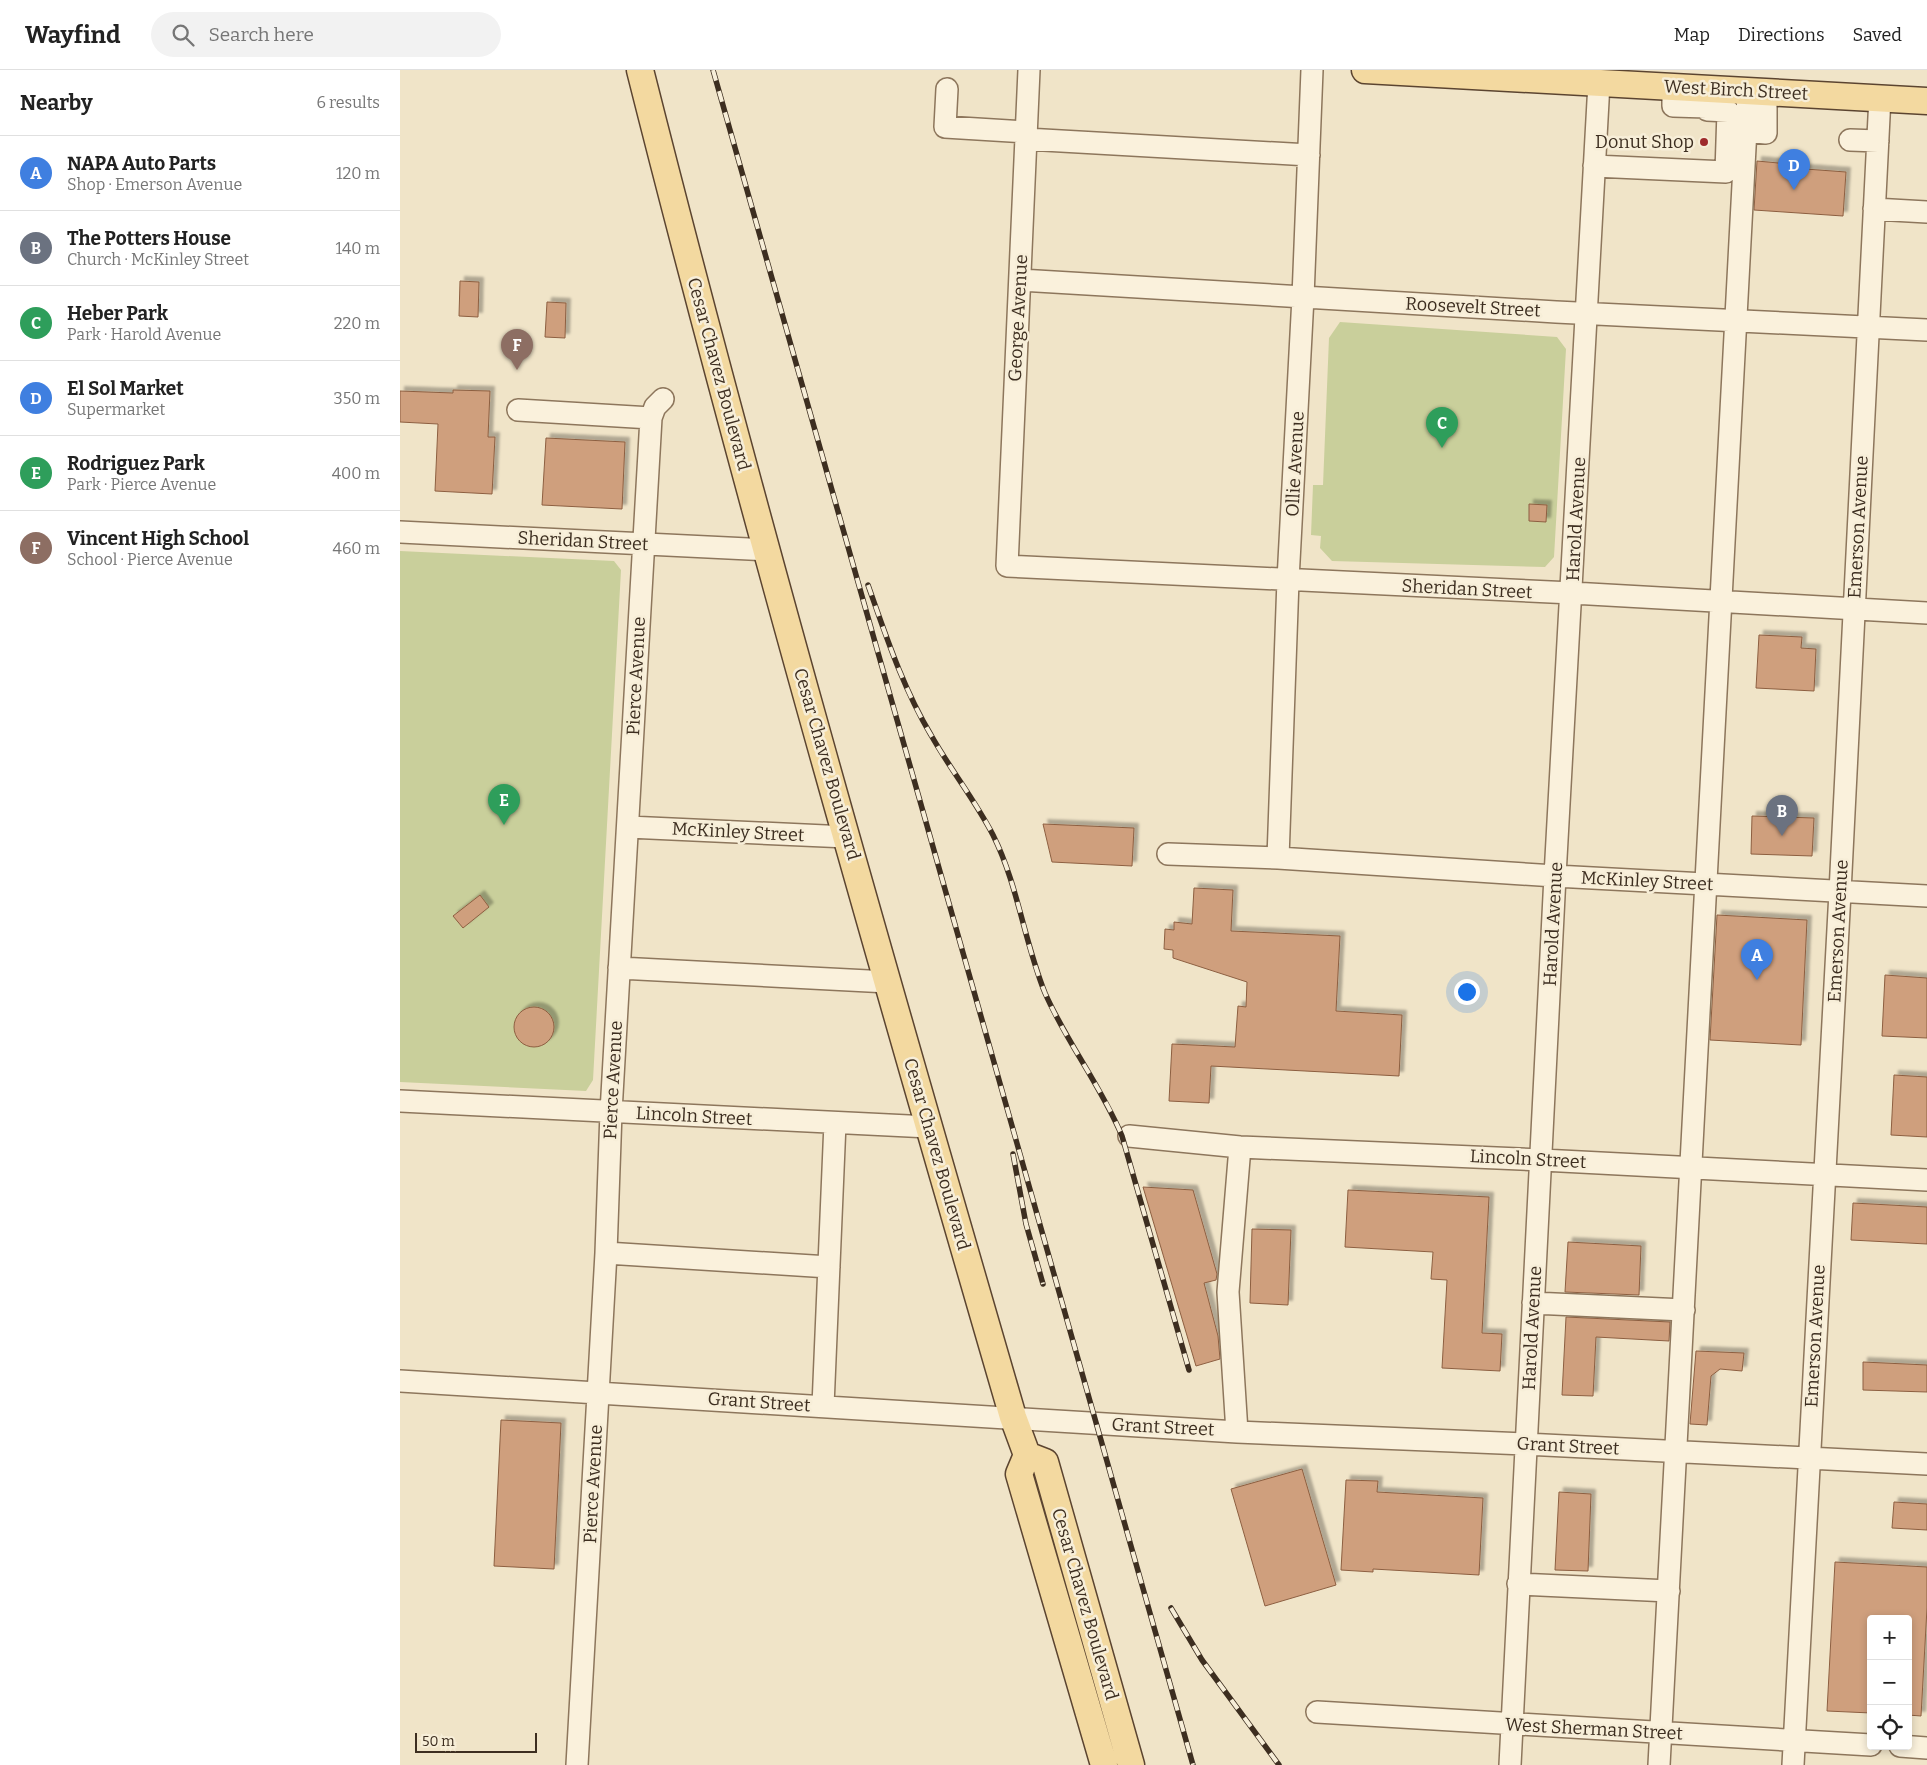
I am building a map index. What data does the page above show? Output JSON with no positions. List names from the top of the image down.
{
  "streets": {
    "main road": ["West Birch Street", "Cesar Chavez Boulevard"],
    "street": [
      "Roosevelt Street",
      "George Avenue",
      "Ollie Avenue",
      "Harold Avenue",
      "Emerson Avenue",
      "Sheridan Street",
      "Pierce Avenue",
      "McKinley Street",
      "Lincoln Street",
      "Grant Street",
      "West Sherman Street"
    ]
  },
  "crossings": [
    ["West Birch Street", "Harold Avenue"],
    ["West Birch Street", "Emerson Avenue"],
    ["Roosevelt Street", "George Avenue"],
    ["Roosevelt Street", "Ollie Avenue"],
    ["Roosevelt Street", "Harold Avenue"],
    ["Roosevelt Street", "Emerson Avenue"],
    ["George Avenue", "Sheridan Street"],
    ["Cesar Chavez Boulevard", "Sheridan Street"],
    ["Cesar Chavez Boulevard", "McKinley Street"],
    ["Cesar Chavez Boulevard", "Lincoln Street"],
    ["Cesar Chavez Boulevard", "Grant Street"],
    ["Ollie Avenue", "Sheridan Street"],
    ["Ollie Avenue", "McKinley Street"],
    ["Harold Avenue", "Sheridan Street"],
    ["Harold Avenue", "McKinley Street"],
    ["Harold Avenue", "Lincoln Street"],
    ["Harold Avenue", "Grant Street"],
    ["Harold Avenue", "West Sherman Street"],
    ["Emerson Avenue", "Sheridan Street"],
    ["Emerson Avenue", "McKinley Street"],
    ["Emerson Avenue", "Lincoln Street"],
    ["Emerson Avenue", "Grant Street"],
    ["Emerson Avenue", "West Sherman Street"],
    ["Sheridan Street", "Pierce Avenue"],
    ["Pierce Avenue", "McKinley Street"],
    ["Pierce Avenue", "Lincoln Street"],
    ["Pierce Avenue", "Grant Street"]
  ],
  "places": ["Donut Shop"],
  "scale_bar": "50 m",
  "page": {
    "header": "Wayfind",
    "search": "Search here",
    "nav": ["Map", "Directions", "Saved"],
    "heading": ["Nearby", "6 results"],
    "list": [
      {
        "mark": "A",
        "name": "NAPA Auto Parts",
        "note": "Shop · Emerson Avenue",
        "value": "120 m"
      },
      {
        "mark": "B",
        "name": "The Potters House",
        "note": "Church · McKinley Street",
        "value": "140 m"
      },
      {
        "mark": "C",
        "name": "Heber Park",
        "note": "Park · Harold Avenue",
        "value": "220 m"
      },
      {
        "mark": "D",
        "name": "El Sol Market",
        "note": "Supermarket",
        "value": "350 m"
      },
      {
        "mark": "E",
        "name": "Rodriguez Park",
        "note": "Park · Pierce Avenue",
        "value": "400 m"
      },
      {
        "mark": "F",
        "name": "Vincent High School",
        "note": "School · Pierce Avenue",
        "value": "460 m"
      }
    ],
    "pins": [
      "D",
      "F",
      "C",
      "E",
      "B",
      "A"
    ],
    "map_buttons": ["+", "−"],
    "scale": "50 m"
  }
}
